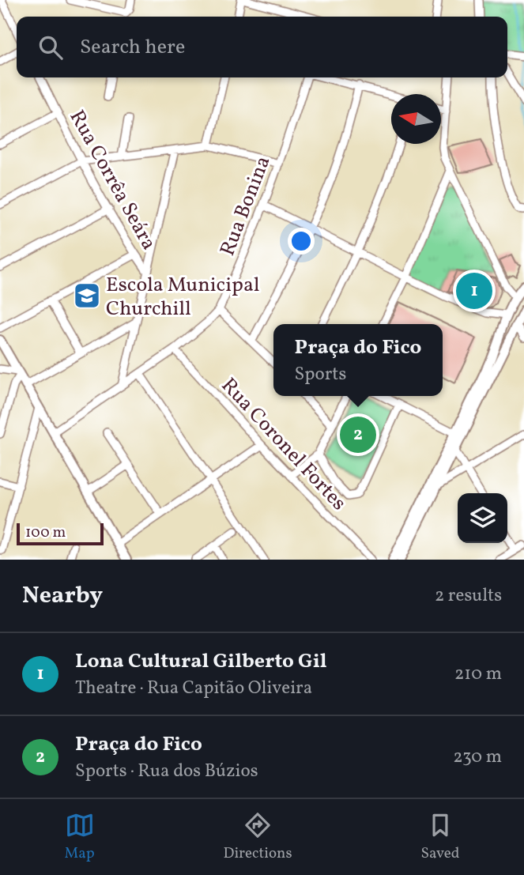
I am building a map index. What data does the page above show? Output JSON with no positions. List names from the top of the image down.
{
  "streets": {
    "street": ["Rua Corrêa Seára", "Rua Bonina", "Rua Coronel Fortes"]
  },
  "crossings": [
    ["Rua Bonina", "Rua Coronel Fortes"]
  ],
  "places": {
    "school or university": ["Escola Municipal Churchill"]
  },
  "scale_bar": "100 m",
  "north": "left",
  "page": {
    "search": "Search here",
    "pins": ["1", "2"],
    "popup": ["Praça do Fico", "Sports"],
    "scale": "100 m",
    "heading": ["Nearby", "2 results"],
    "list": [
      {
        "mark": "1",
        "name": "Lona Cultural Gilberto Gil",
        "note": "Theatre · Rua Capitão Oliveira",
        "value": "210 m"
      },
      {
        "mark": "2",
        "name": "Praça do Fico",
        "note": "Sports · Rua dos Búzios",
        "value": "230 m"
      }
    ],
    "nav": ["Map", "Directions", "Saved"]
  }
}
